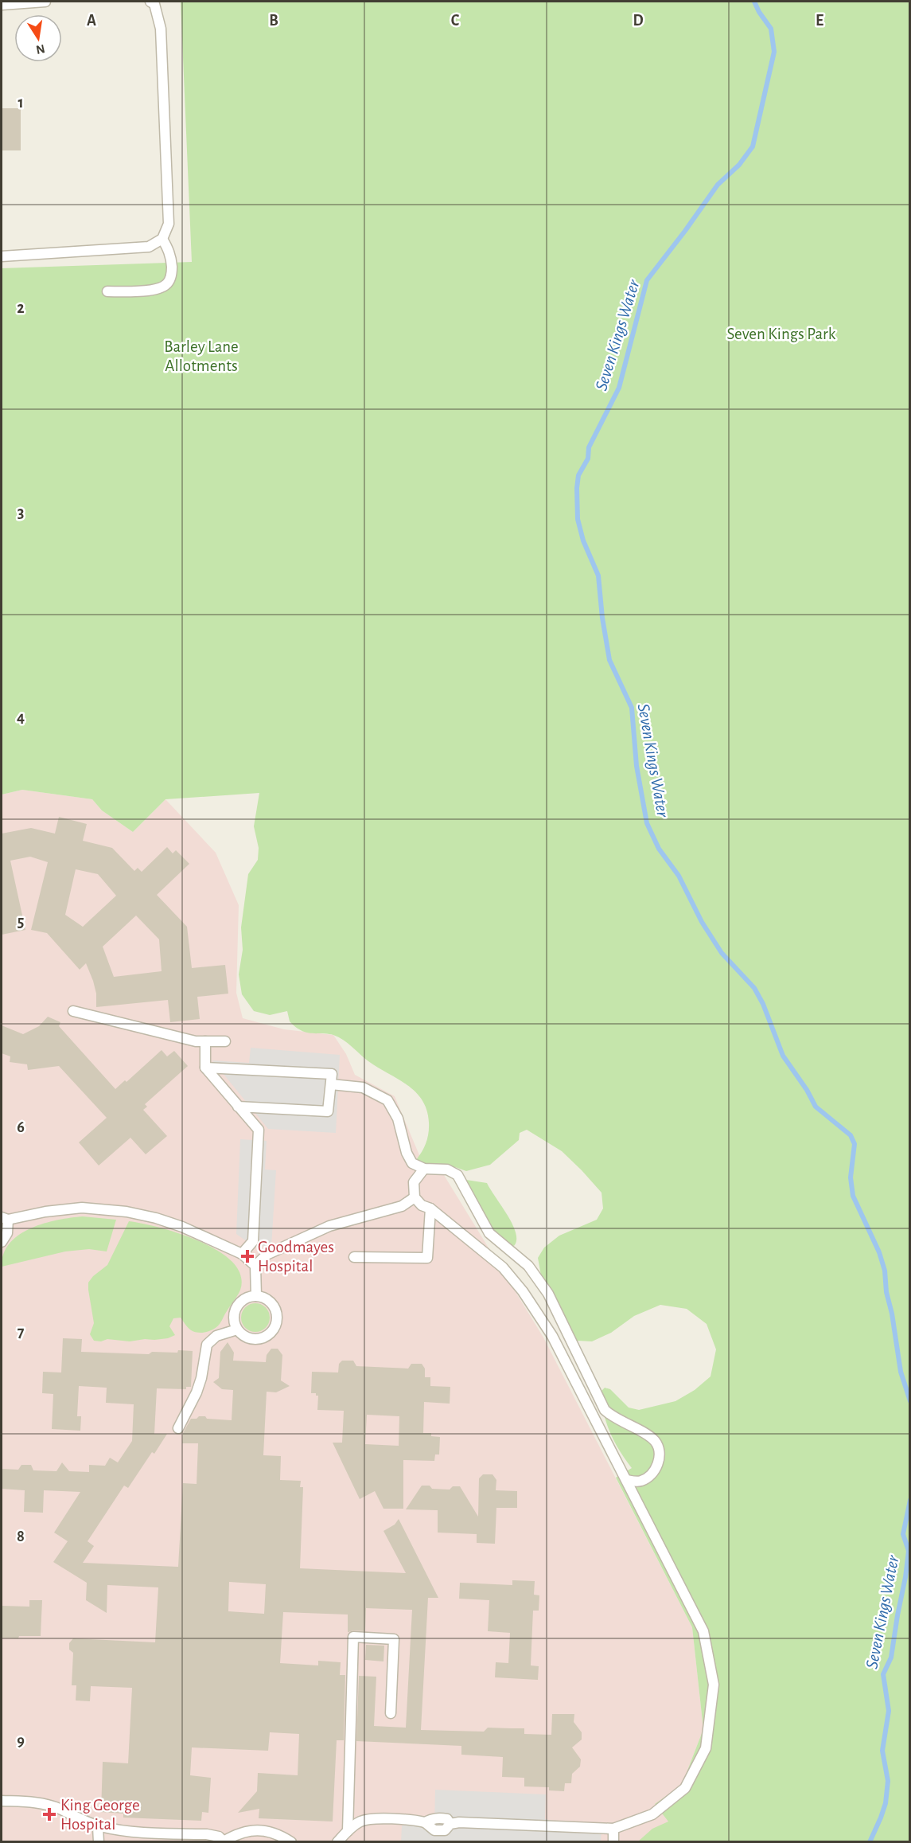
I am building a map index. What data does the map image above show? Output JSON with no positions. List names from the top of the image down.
{
  "water": ["Seven Kings Water"],
  "parks": ["Seven Kings Park", "Barley Lane Allotments"],
  "places": {
    "health": ["Goodmayes Hospital", "King George Hospital"]
  },
  "north": "bottom",
  "grid": {
    "columns": [
      "A",
      "B",
      "C",
      "D",
      "E"
    ],
    "rows": [
      "1",
      "2",
      "3",
      "4",
      "5",
      "6",
      "7",
      "8",
      "9"
    ]
  }
}
